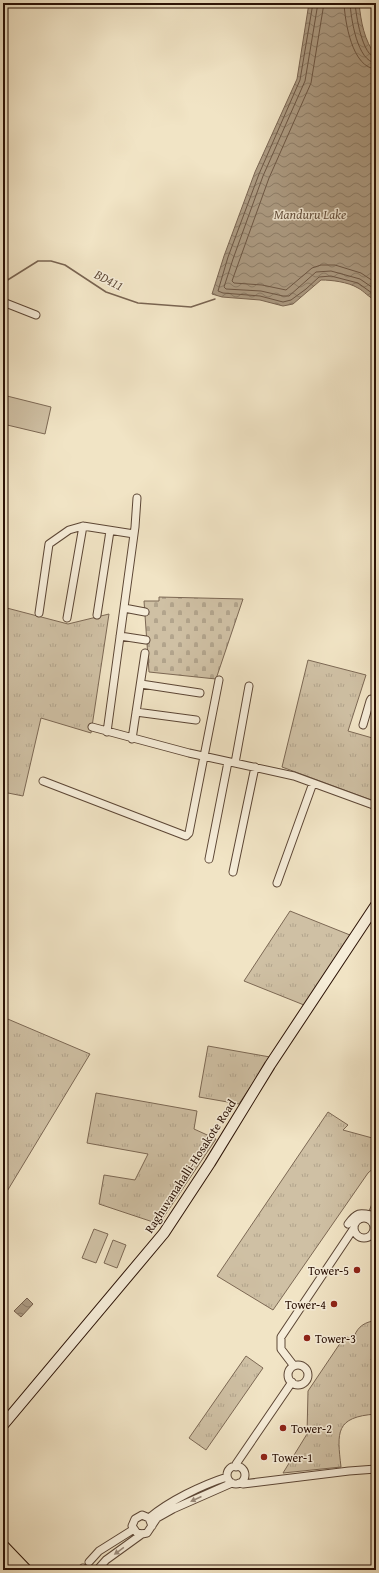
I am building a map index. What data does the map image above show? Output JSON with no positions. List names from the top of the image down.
{
  "streets": {
    "main road": ["Raghuvanahalli-Hosakote Road"]
  },
  "water": ["Manduru Lake", "BD411"],
  "places": [
    "Tower-5",
    "Tower-4",
    "Tower-3",
    "Tower-2",
    "Tower-1"
  ]
}
